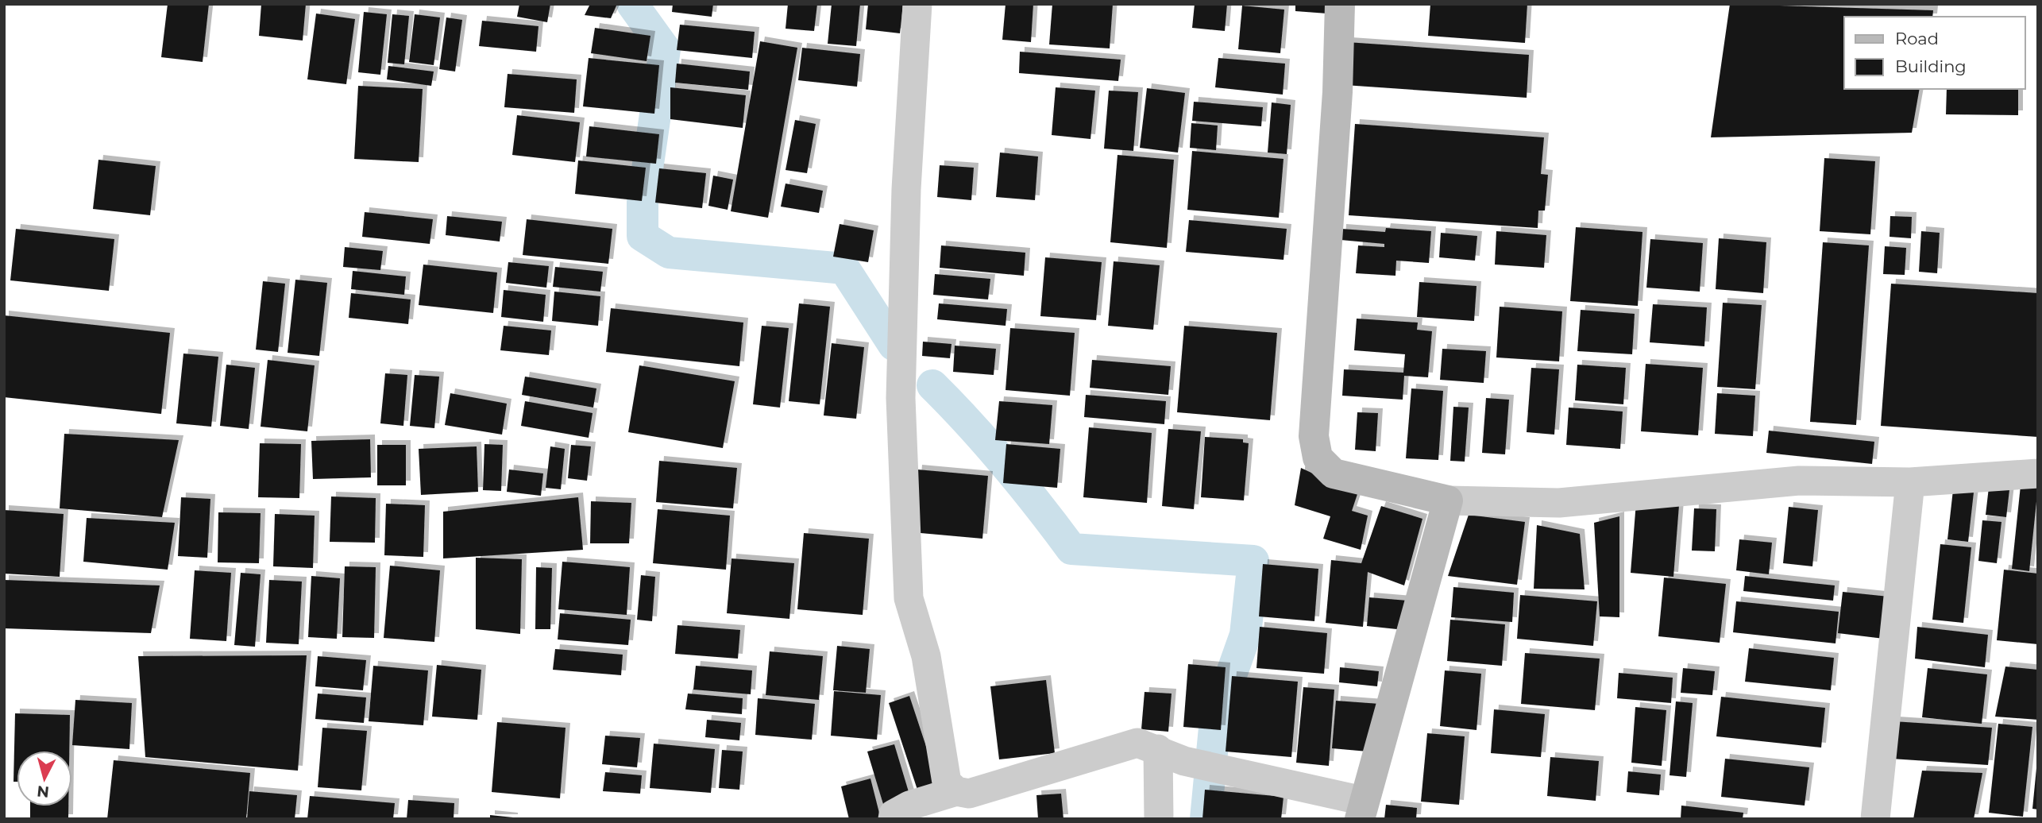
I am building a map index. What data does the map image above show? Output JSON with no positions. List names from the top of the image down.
{
  "legend": ["Road", "Building"],
  "north": "bottom"
}
